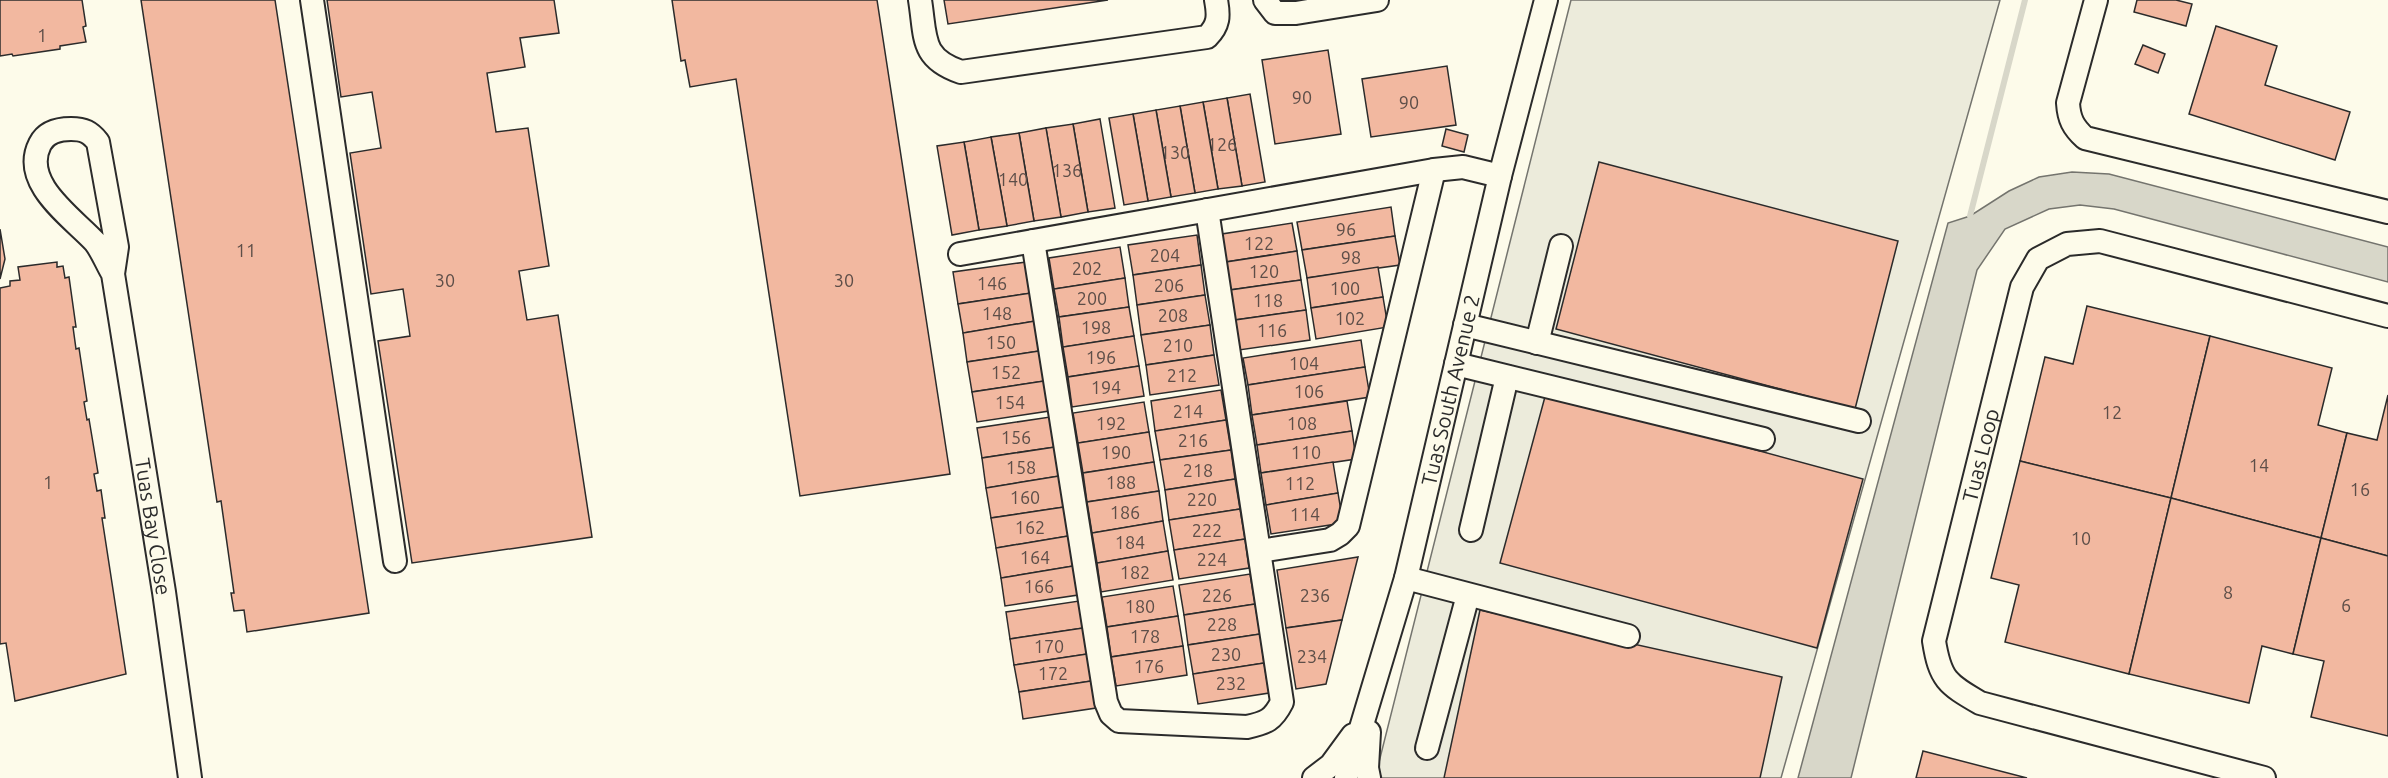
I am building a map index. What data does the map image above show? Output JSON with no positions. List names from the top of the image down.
{
  "streets": {
    "street": ["Tuas South Avenue 2", "Tuas Loop", "Tuas Bay Close"]
  },
  "house_numbers": [
    "1",
    "90",
    "90",
    "126",
    "130",
    "136",
    "140",
    "96",
    "122",
    "11",
    "204",
    "98",
    "202",
    "120",
    "30",
    "30",
    "146",
    "206",
    "100",
    "200",
    "118",
    "148",
    "208",
    "102",
    "198",
    "116",
    "150",
    "210",
    "196",
    "104",
    "152",
    "212",
    "194",
    "106",
    "154",
    "214",
    "12",
    "192",
    "108",
    "156",
    "216",
    "190",
    "110",
    "14",
    "158",
    "218",
    "1",
    "188",
    "112",
    "16",
    "160",
    "220",
    "186",
    "114",
    "162",
    "222",
    "10",
    "184",
    "164",
    "224",
    "182",
    "166",
    "8",
    "226",
    "236",
    "6",
    "180",
    "228",
    "178",
    "170",
    "230",
    "234",
    "176",
    "172",
    "232"
  ]
}
